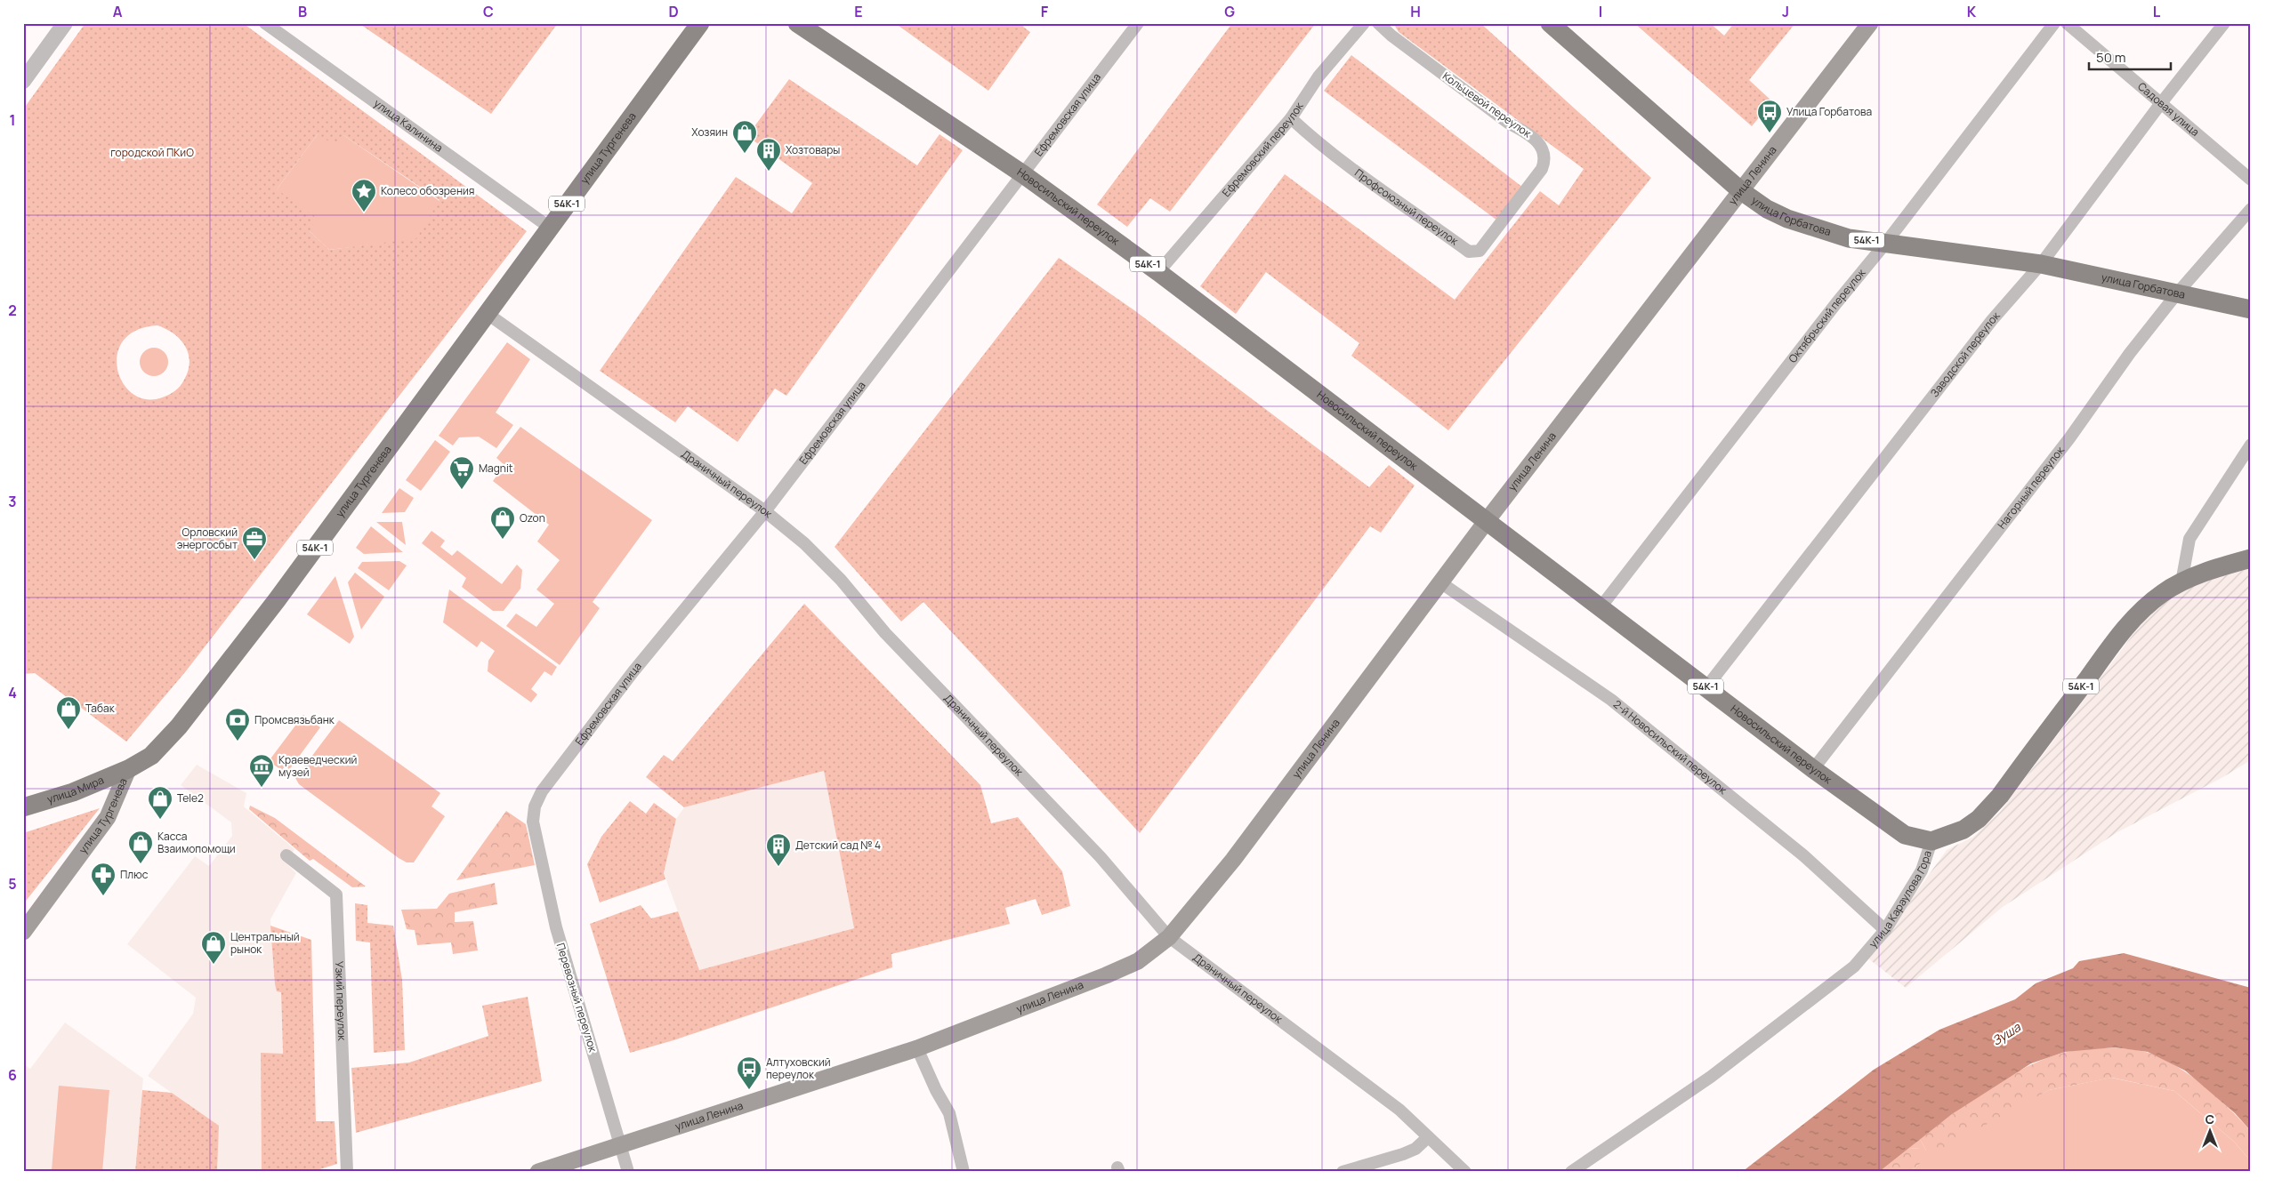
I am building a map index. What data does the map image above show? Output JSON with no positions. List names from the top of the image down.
{
  "streets": {
    "main road": [
      "улица Тургенева",
      "улица Ленина",
      "54К-1",
      "Новосильский переулок",
      "улица Горбатова",
      "улица Мира",
      "улица Караулова Гора"
    ],
    "street": [
      "Кольцевой переулок",
      "Садовая улица",
      "Ефремовская улица",
      "улица Калинина",
      "Ефремовский переулок",
      "Профсоюзный переулок",
      "Октябрьский переулок",
      "Заводской переулок",
      "Драничный переулок",
      "Нагорный переулок",
      "2-й Новосильский переулок",
      "Перевозный переулок",
      "Узкий переулок"
    ]
  },
  "crossings": [
    ["Кольцевой переулок", "Профсоюзный переулок"],
    ["Садовая улица", "Заводской переулок"],
    ["Ефремовская улица", "Новосильский переулок"],
    ["Ефремовская улица", "Драничный переулок"],
    ["Ефремовская улица", "Перевозный переулок"],
    ["улица Калинина", "улица Тургенева"],
    ["улица Тургенева", "Драничный переулок"],
    ["улица Тургенева", "улица Мира"],
    ["Ефремовский переулок", "Новосильский переулок"],
    ["Ефремовский переулок", "Профсоюзный переулок"],
    ["улица Ленина", "Новосильский переулок"],
    ["улица Ленина", "улица Горбатова"],
    ["улица Ленина", "Драничный переулок"],
    ["улица Ленина", "2-й Новосильский переулок"],
    ["улица Ленина", "Перевозный переулок"],
    ["Новосильский переулок", "Октябрьский переулок"],
    ["Новосильский переулок", "Заводской переулок"],
    ["Новосильский переулок", "Нагорный переулок"],
    ["Новосильский переулок", "улица Караулова Гора"],
    ["улица Горбатова", "Октябрьский переулок"],
    ["улица Горбатова", "Заводской переулок"],
    ["улица Горбатова", "Нагорный переулок"],
    ["2-й Новосильский переулок", "улица Караулова Гора"]
  ],
  "water": ["Зуша"],
  "parks": ["городской ПКиО"],
  "places": {
    "bus stop": ["Улица Горбатова", "Алтуховский переулок"],
    "shop": [
      "Хозяин",
      "Ozon",
      "Табак",
      "Tele2",
      "Касса Взаимопомощи",
      "Центральный рынок"
    ],
    "building": ["Хозтовары", "Детский сад № 4"],
    "place": ["Колесо обозрения"],
    "supermarket": ["Magnit"],
    "office": ["Орловский энергосбыт"],
    "bank": ["Промсвязьбанк"],
    "museum": ["Краеведческий музей"],
    "pharmacy": ["Плюс"]
  },
  "scale_bar": "50 m",
  "north": "top",
  "grid": {
    "columns": [
      "A",
      "B",
      "C",
      "D",
      "E",
      "F",
      "G",
      "H",
      "I",
      "J",
      "K",
      "L"
    ],
    "rows": [
      "1",
      "2",
      "3",
      "4",
      "5",
      "6"
    ]
  }
}
